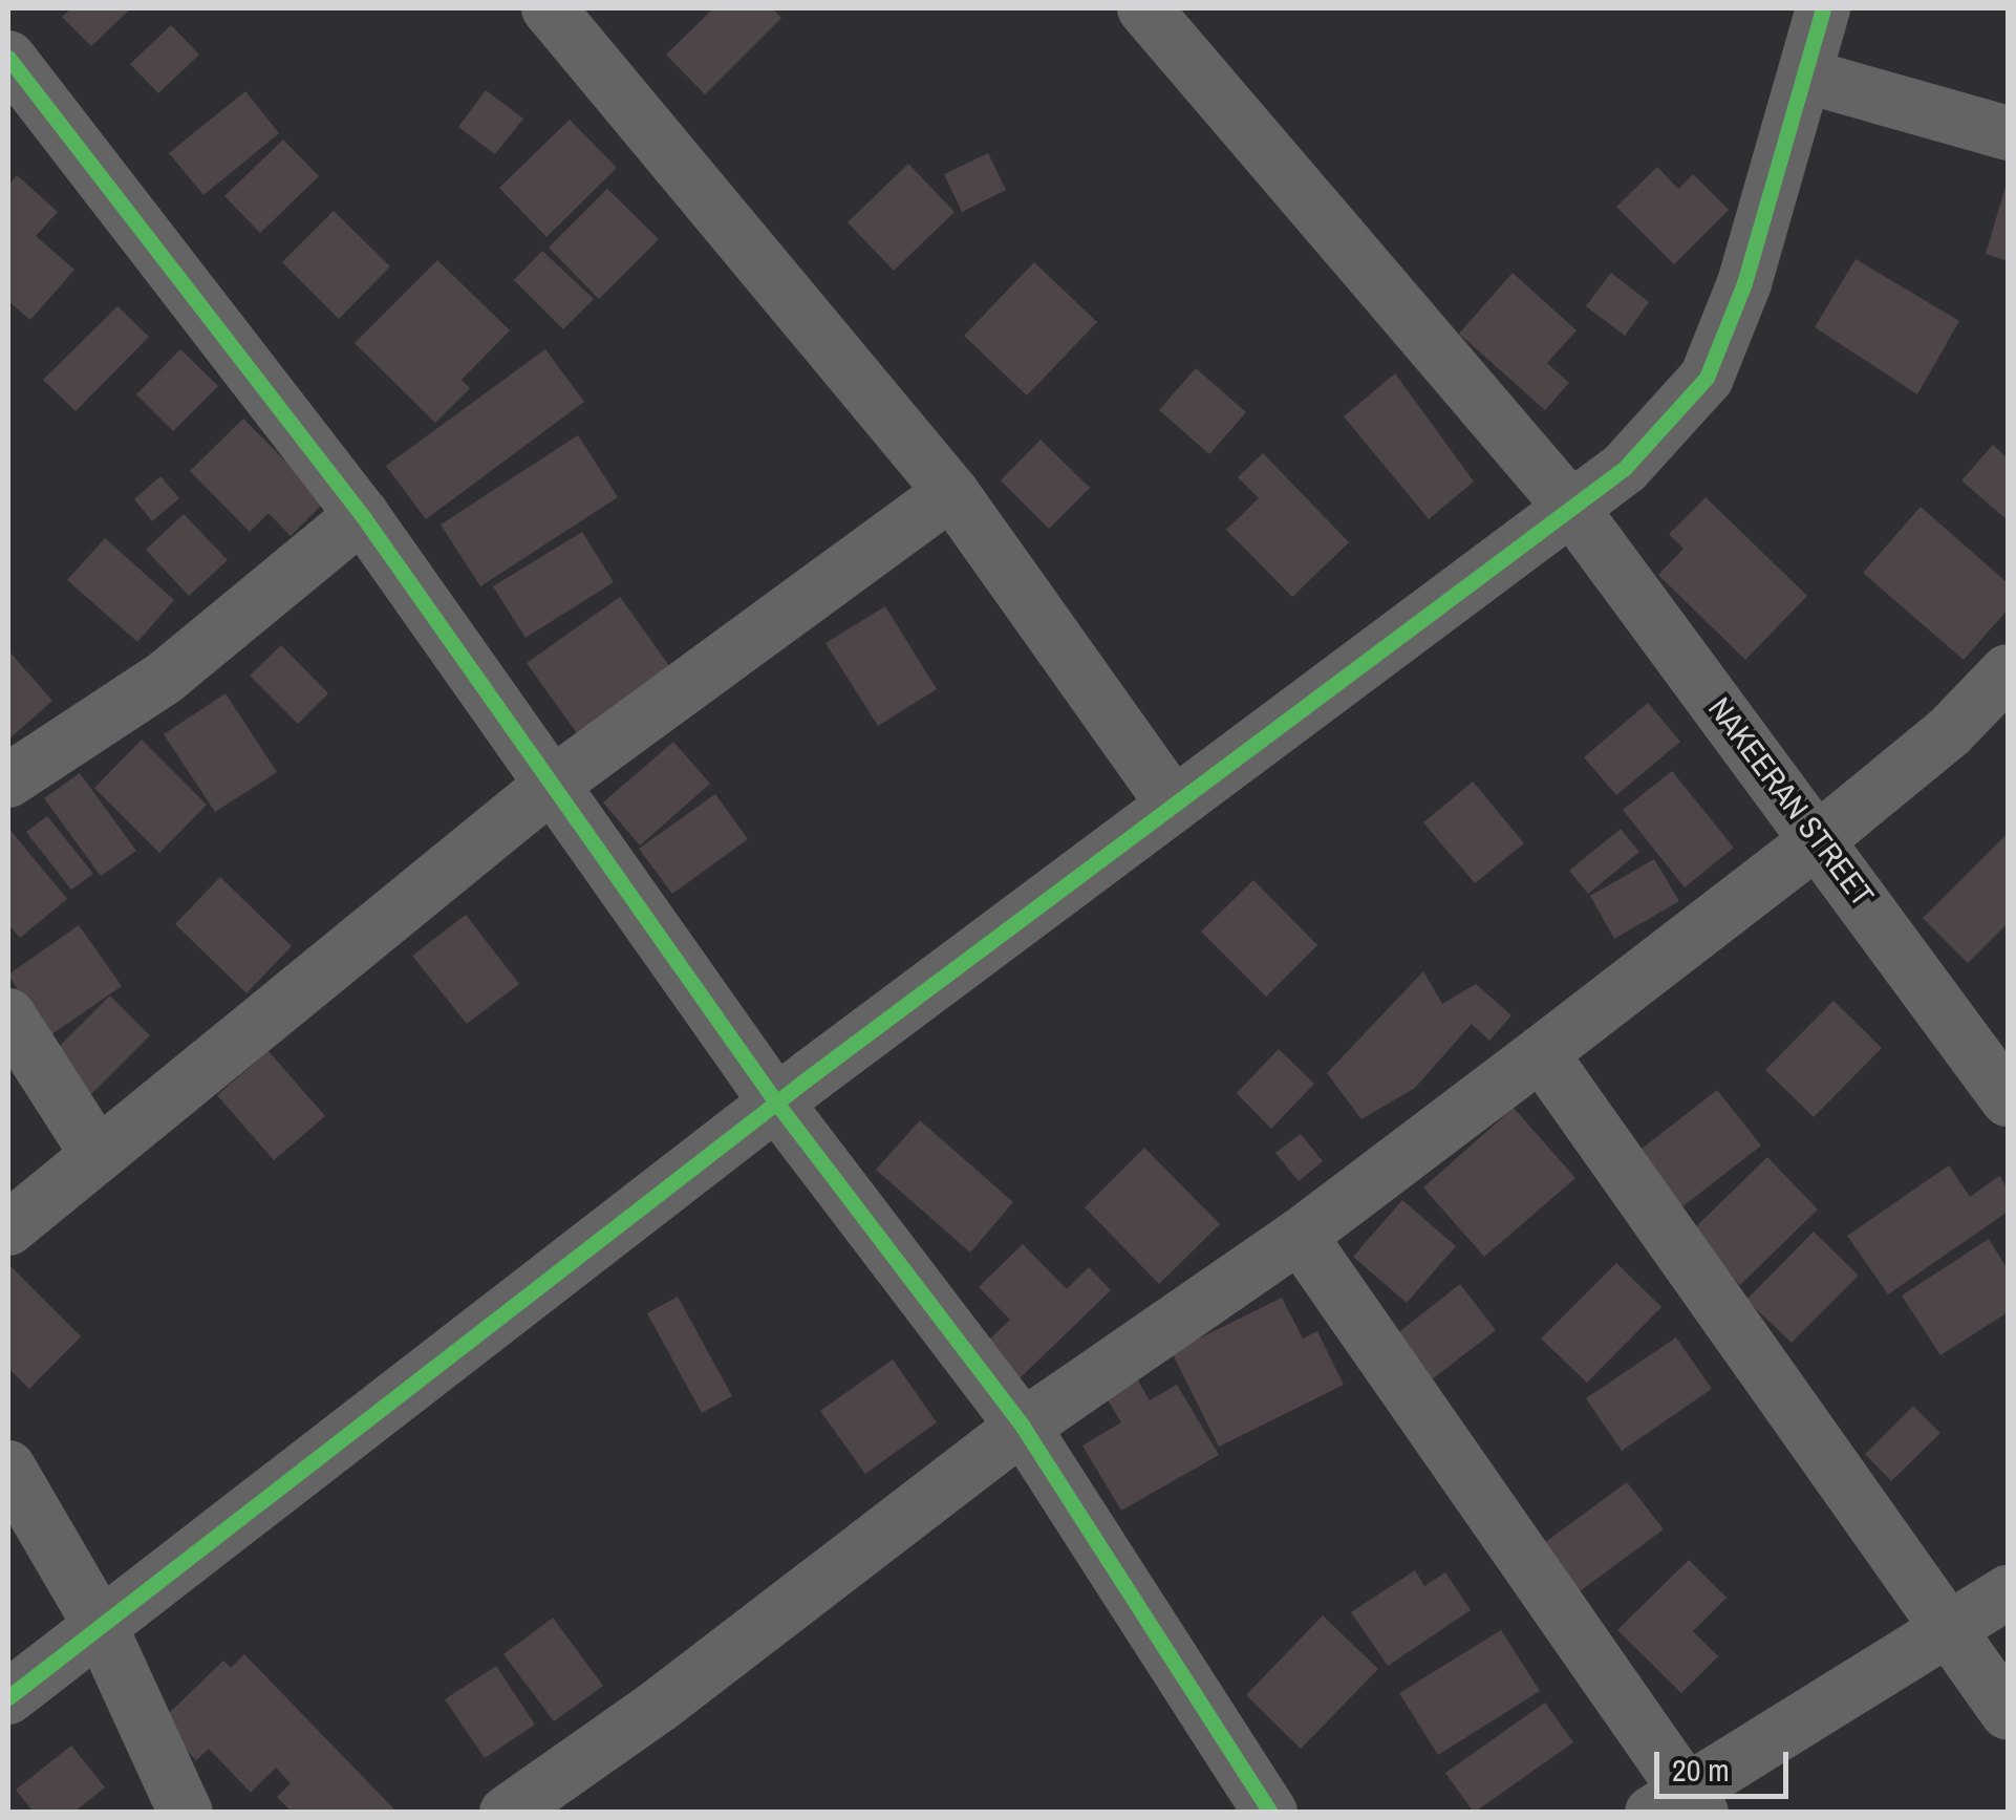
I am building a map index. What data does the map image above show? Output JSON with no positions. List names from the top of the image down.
{
  "streets": {
    "street": ["NAKEERAN STREET"]
  },
  "scale_bar": "20 m"
}
